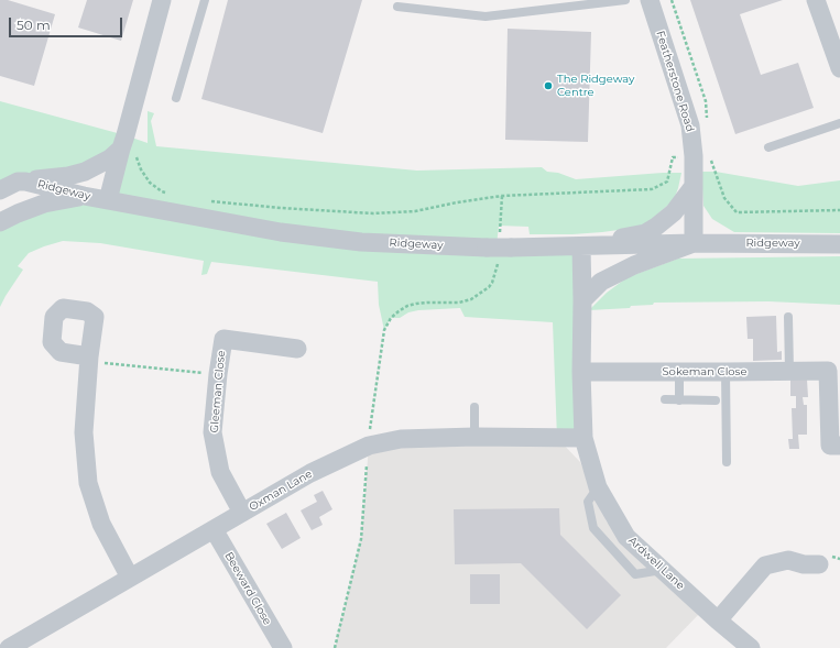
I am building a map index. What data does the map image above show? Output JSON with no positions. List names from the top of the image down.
{
  "streets": {
    "street": [
      "Featherstone Road",
      "Ridgeway",
      "Sokeman Close",
      "Gleeman Close",
      "Oxman Lane",
      "Ardwell Lane",
      "Beeward Close"
    ]
  },
  "crossings": [
    ["Featherstone Road", "Ridgeway"],
    ["Ridgeway", "Ardwell Lane"],
    ["Sokeman Close", "Ardwell Lane"],
    ["Gleeman Close", "Oxman Lane"],
    ["Oxman Lane", "Ardwell Lane"],
    ["Oxman Lane", "Beeward Close"]
  ],
  "places": ["The Ridgeway Centre"],
  "scale_bar": "50 m"
}
